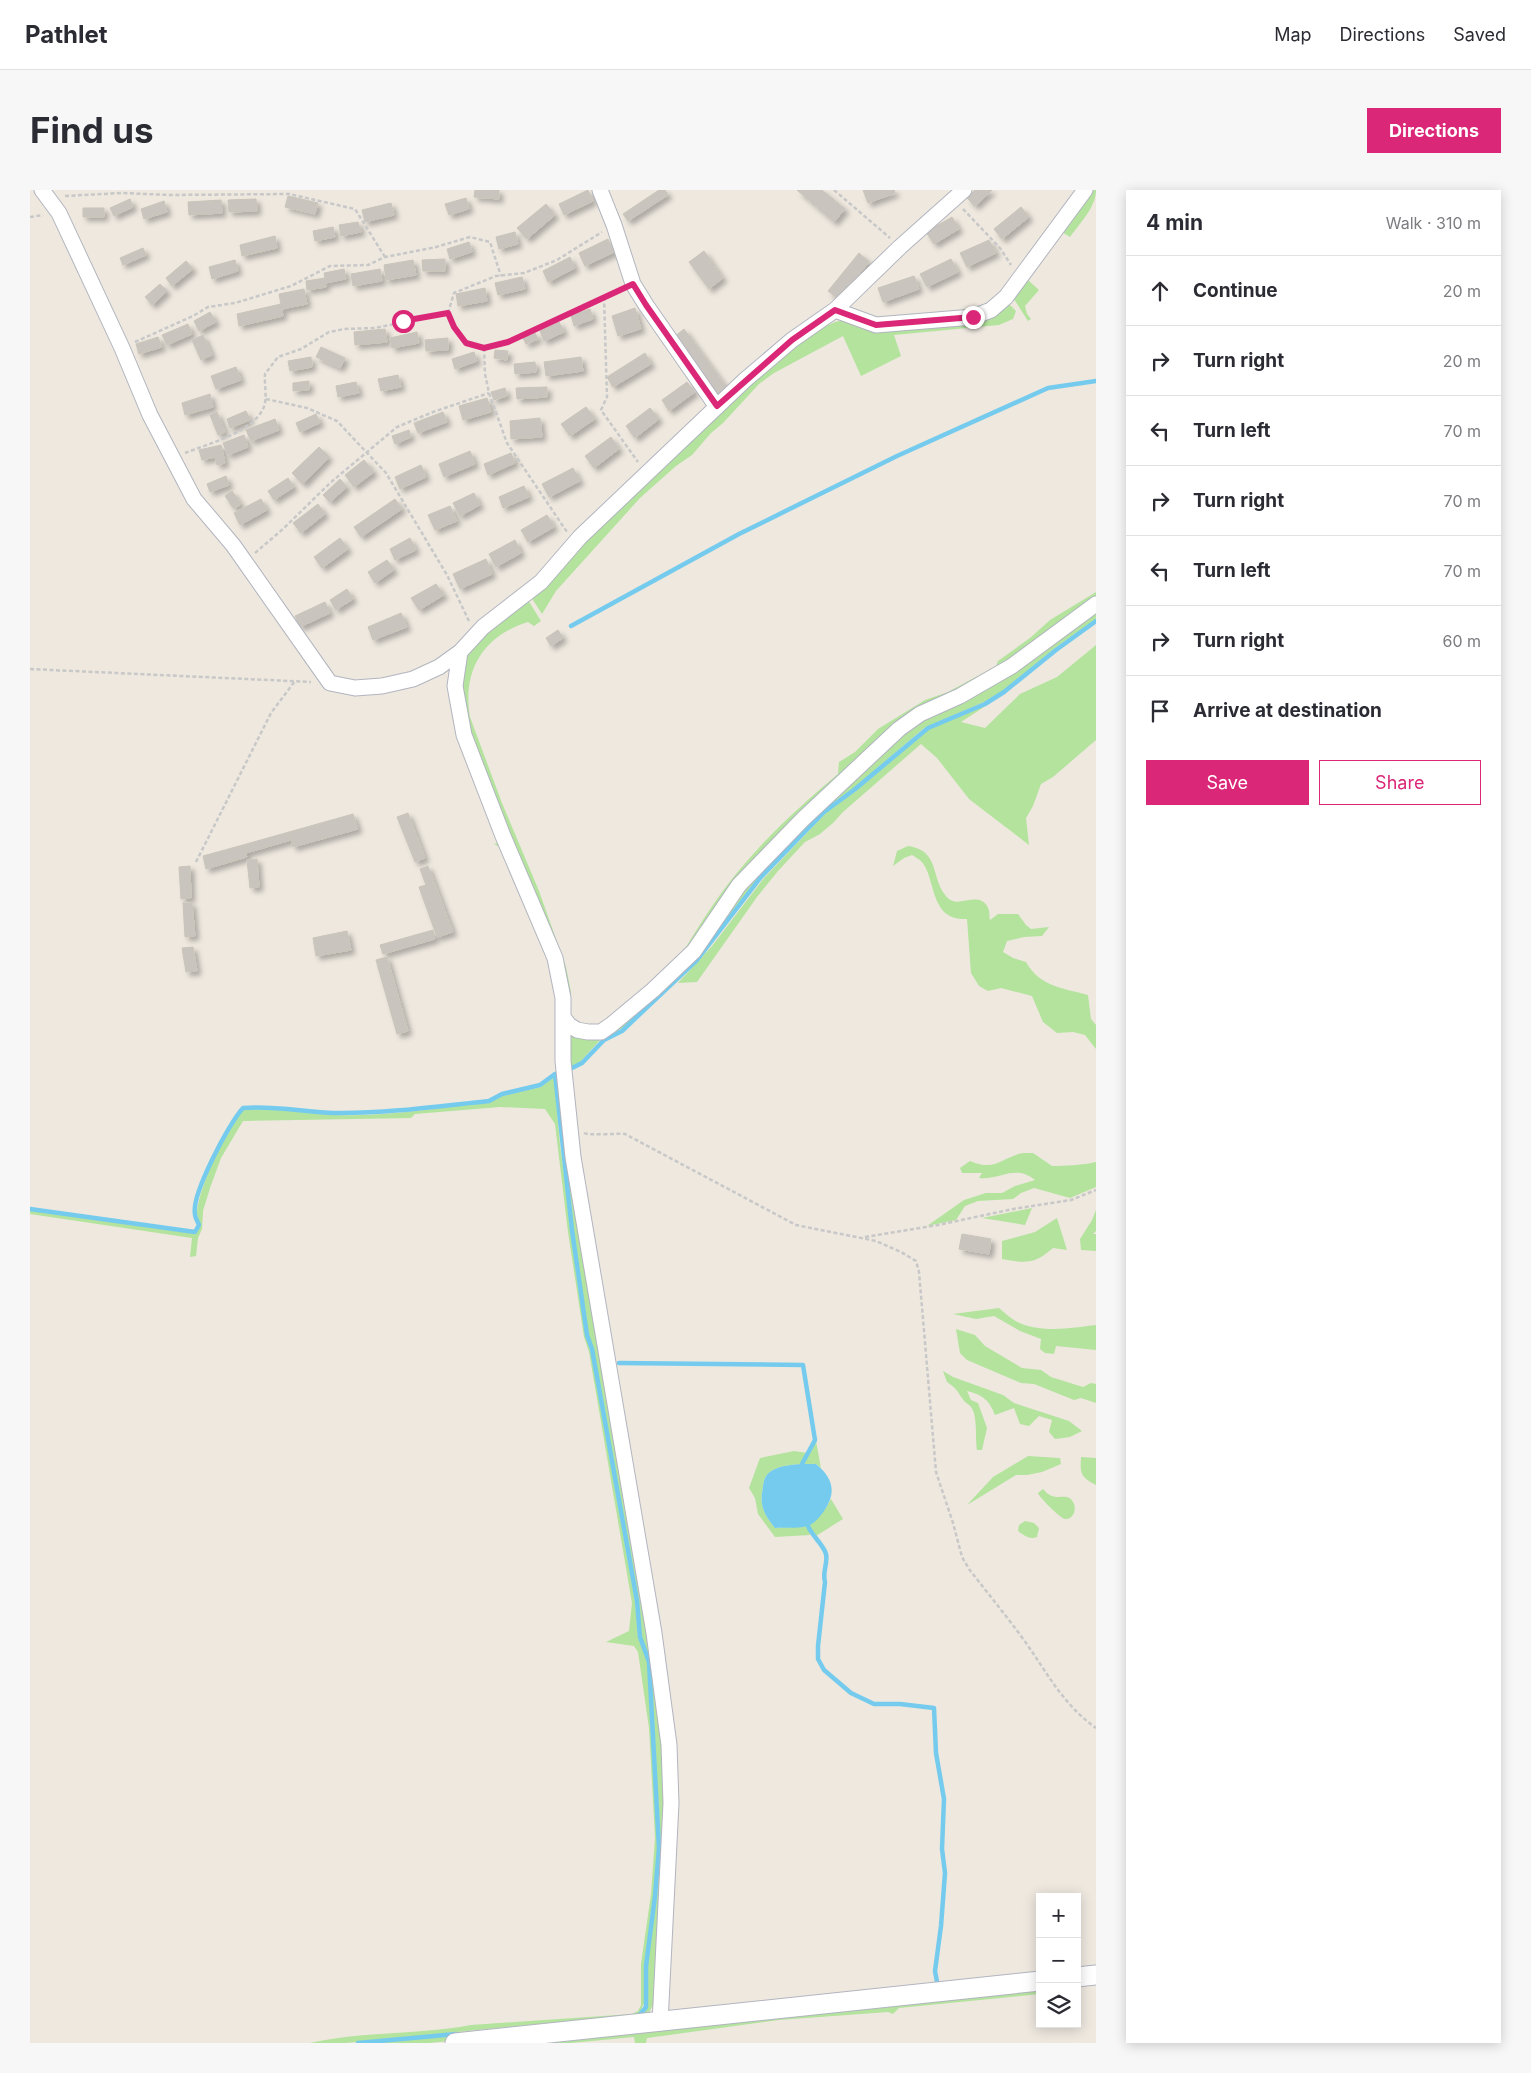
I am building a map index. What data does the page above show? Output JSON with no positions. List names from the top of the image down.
{
  "page": {
    "header": "Pathlet",
    "nav": ["Map", "Directions", "Saved"],
    "buttons": [
      "Directions",
      ["Save", "Share"]
    ],
    "title": "Find us",
    "heading": ["4 min", "Walk · 310 m"],
    "list": [
      ["Continue", "20 m"],
      ["Turn right", "20 m"],
      ["Turn left", "70 m"],
      ["Turn right", "70 m"],
      ["Turn left", "70 m"],
      ["Turn right", "60 m"],
      "Arrive at destination"
    ],
    "map_buttons": ["+", "−"]
  }
}
